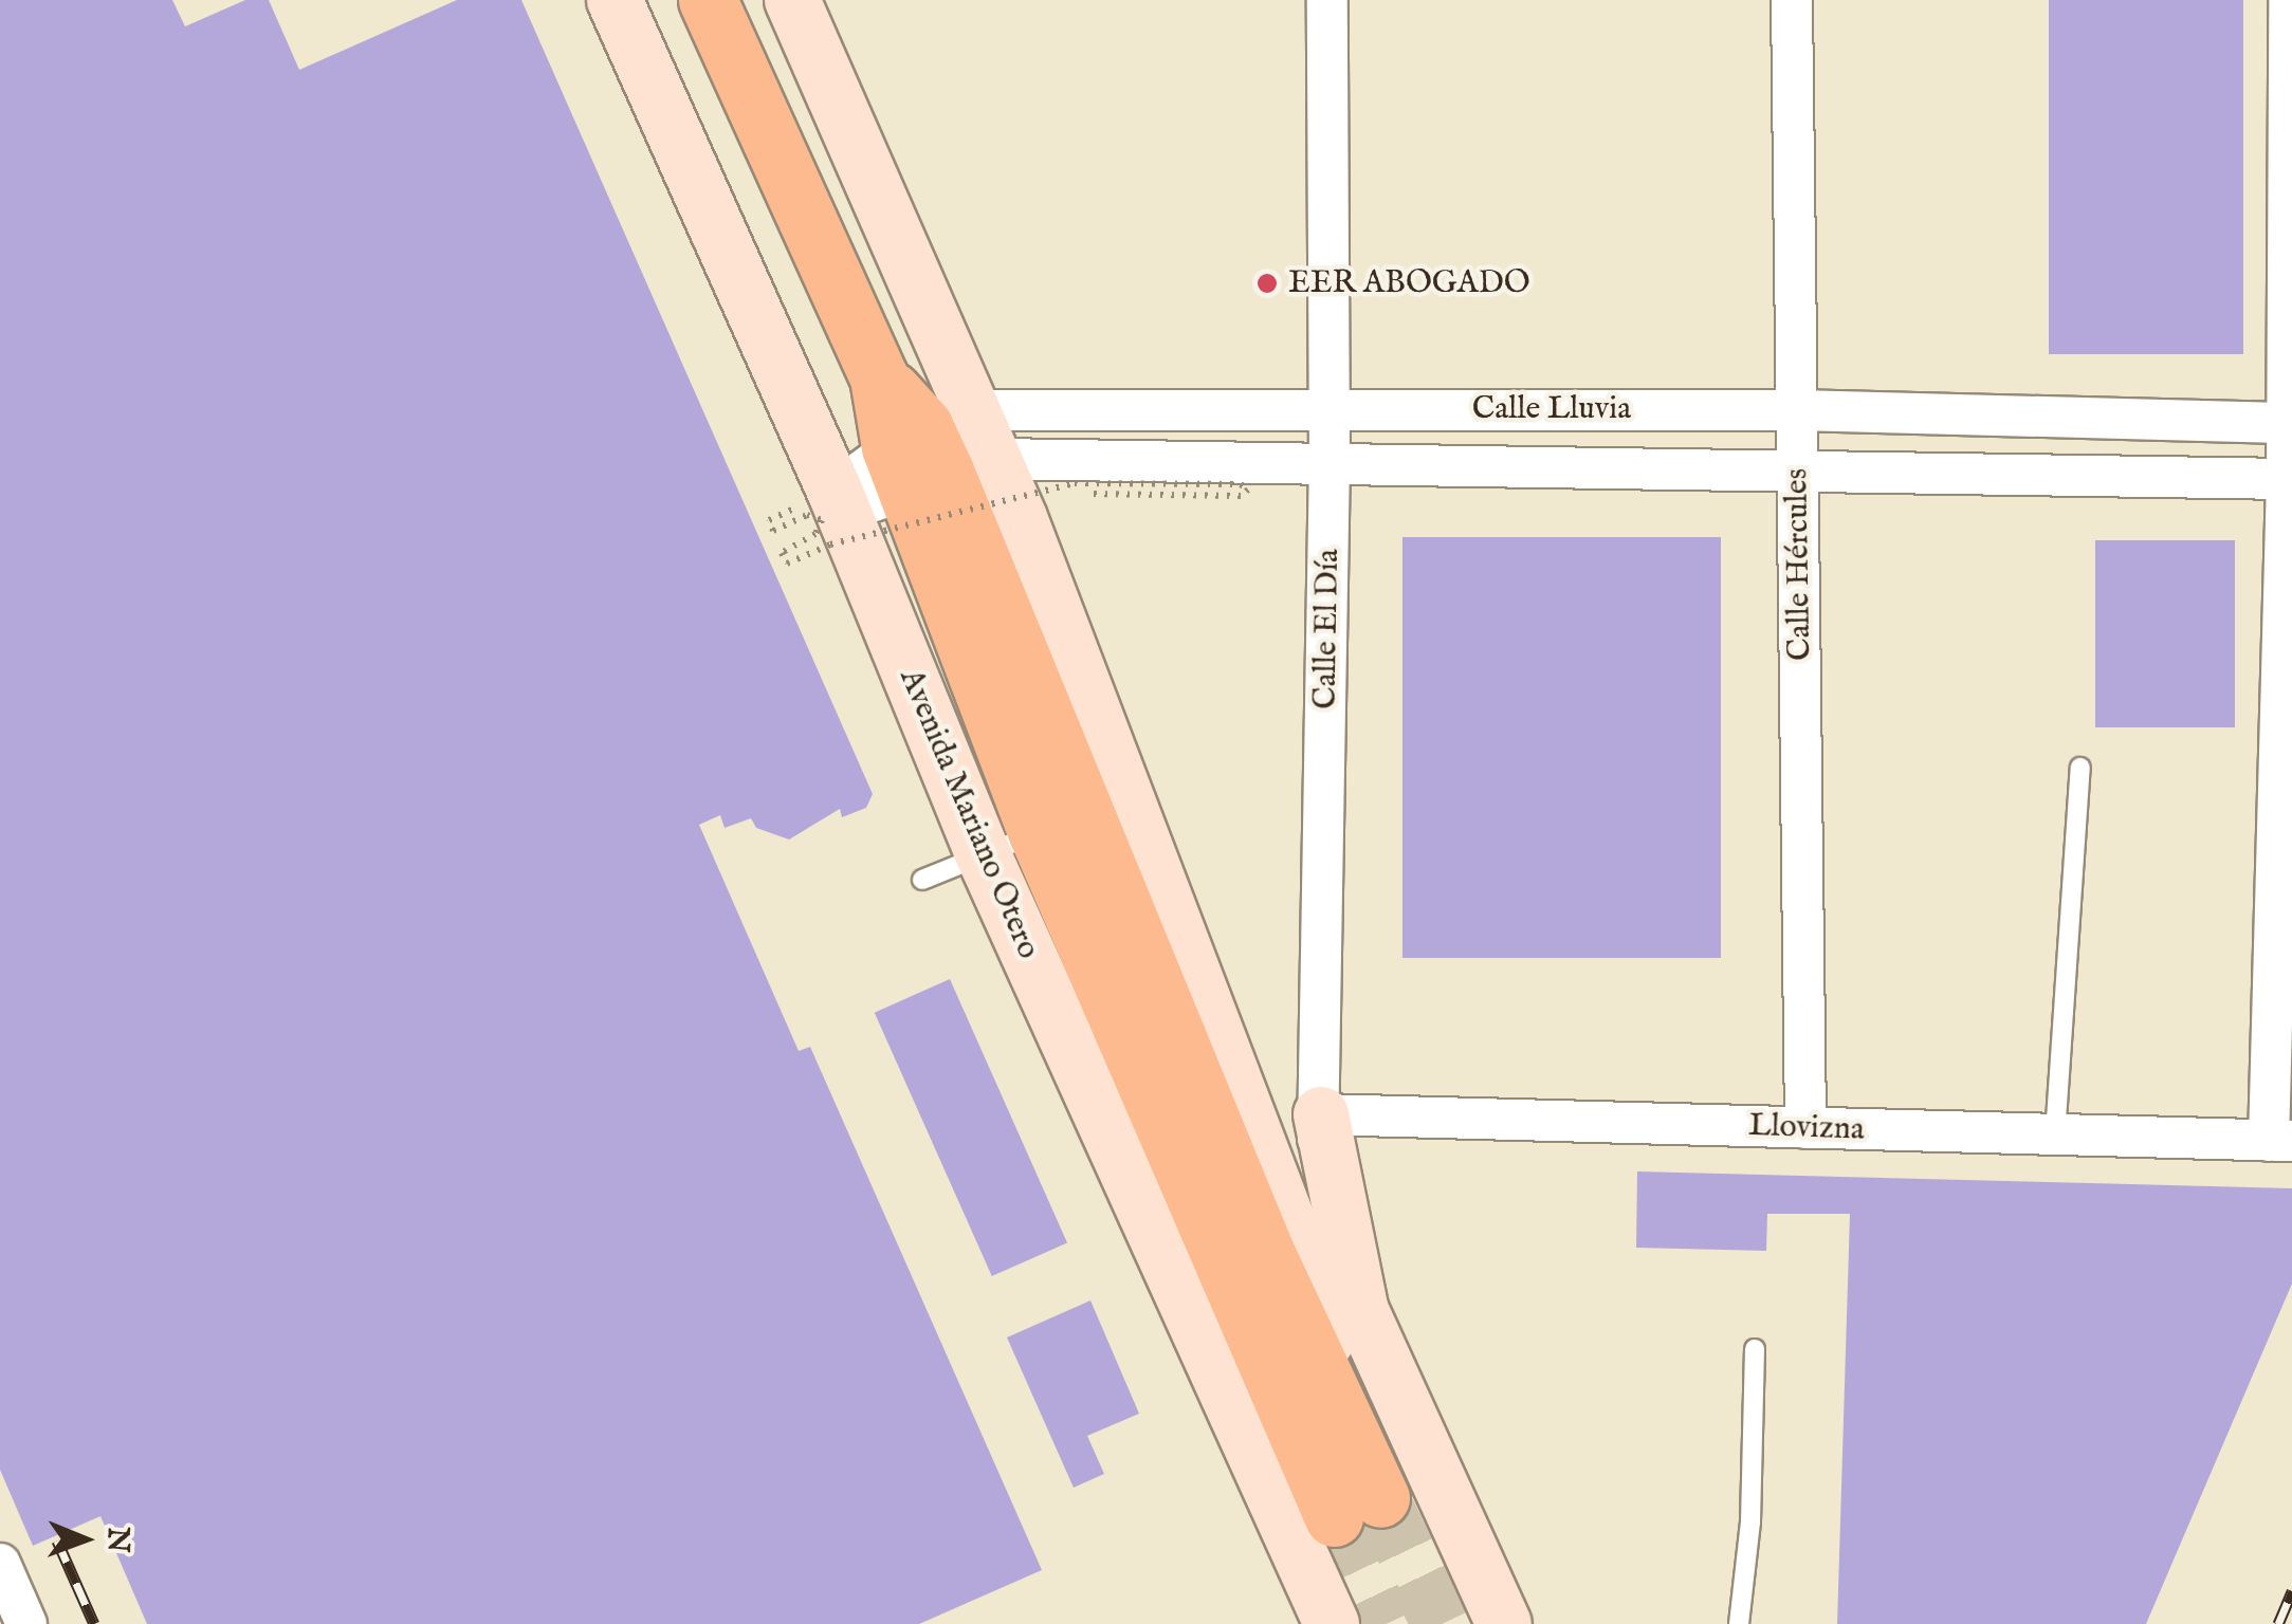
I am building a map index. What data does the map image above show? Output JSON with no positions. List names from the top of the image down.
{
  "streets": {
    "main road": ["Avenida Mariano Otero"],
    "street": [
      "Calle Lluvia",
      "Calle Hércules",
      "Calle El Día",
      "Llovizna"
    ]
  },
  "crossings": [
    ["Calle Lluvia", "Calle Hércules"],
    ["Calle Lluvia", "Calle El Día"],
    ["Calle Lluvia", "Avenida Mariano Otero"],
    ["Calle Hércules", "Llovizna"],
    ["Calle El Día", "Avenida Mariano Otero"],
    ["Calle El Día", "Llovizna"]
  ],
  "places": ["EER ABOGADO"],
  "north": "right"
}
